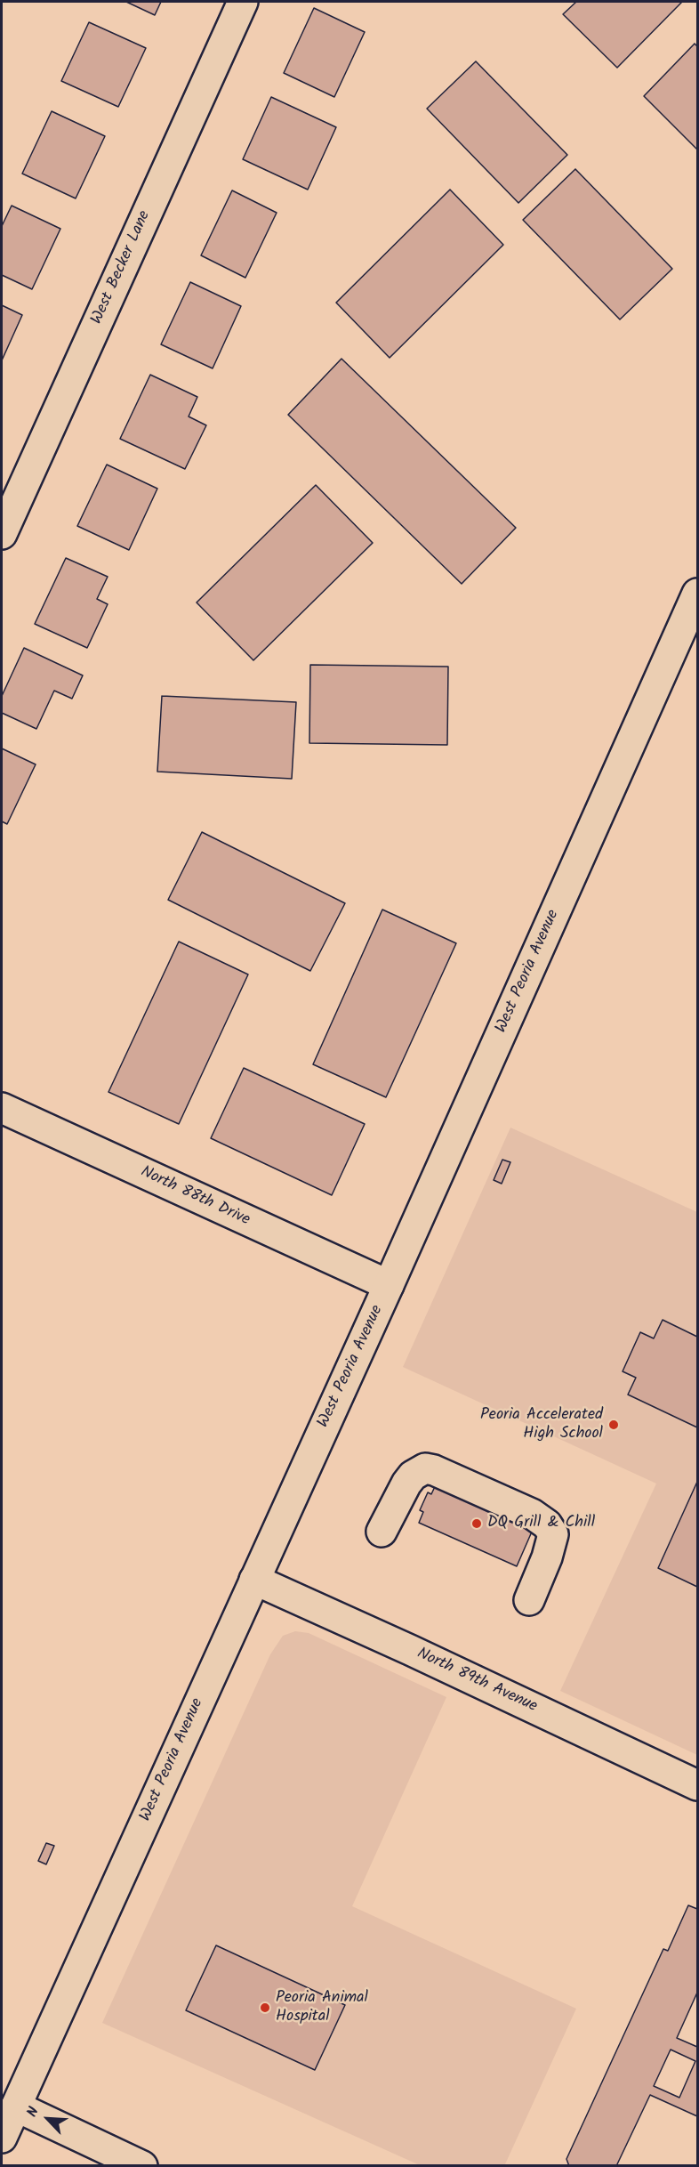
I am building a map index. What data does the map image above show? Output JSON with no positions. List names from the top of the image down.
{
  "streets": {
    "main road": [
      "West Becker Lane",
      "West Peoria Avenue",
      "North 88th Drive",
      "North 89th Avenue"
    ]
  },
  "crossings": [
    ["West Peoria Avenue", "North 88th Drive"],
    ["West Peoria Avenue", "North 89th Avenue"]
  ],
  "places": ["Peoria Accelerated High School", "DQ Grill & Chill", "Peoria Animal Hospital"],
  "north": "top left"
}
